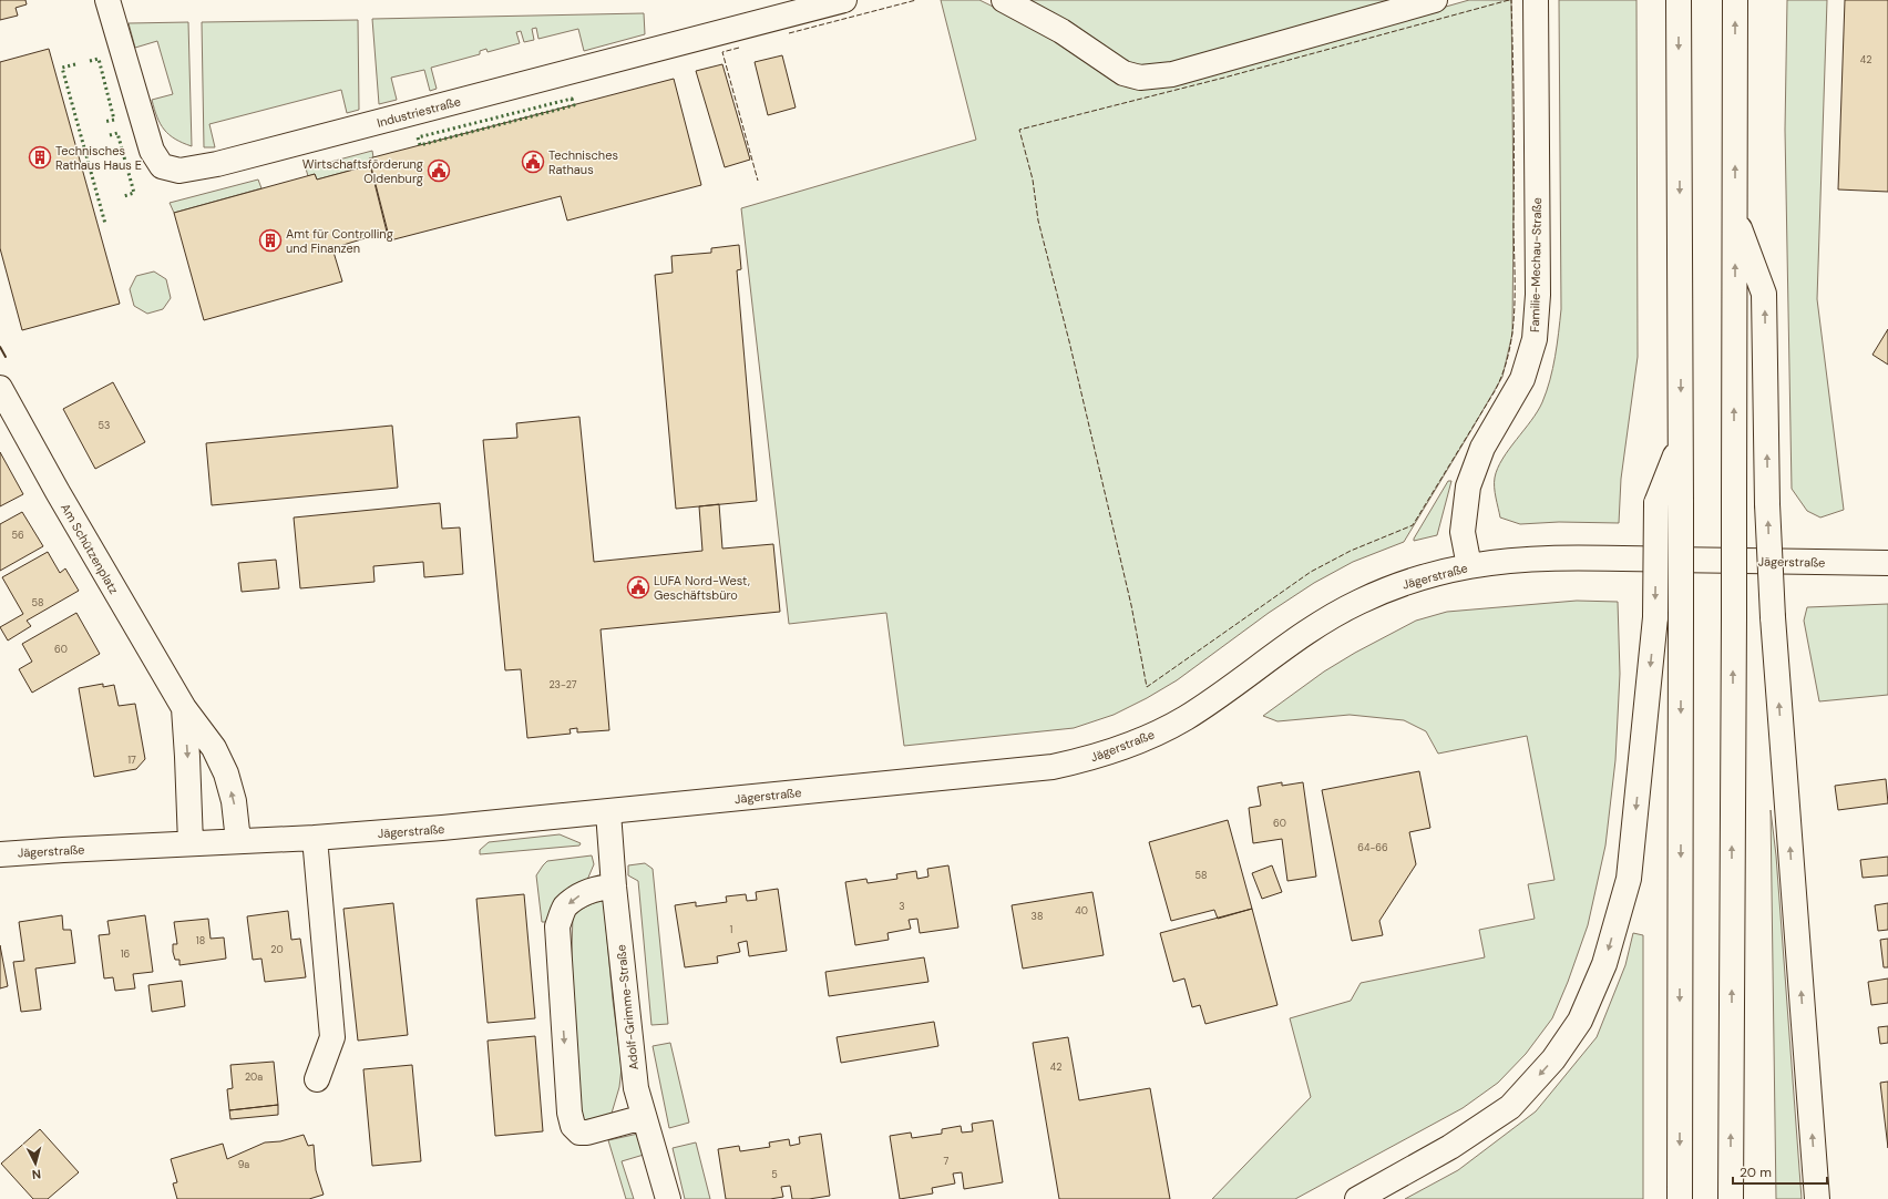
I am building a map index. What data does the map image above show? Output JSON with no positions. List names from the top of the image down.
{
  "streets": {
    "main road": [
      "Industriestraße",
      "Familie-Mechau-Straße",
      "Am Schützenplatz",
      "Jägerstraße",
      "Adolf-Grimme-Straße"
    ]
  },
  "crossings": [
    ["Familie-Mechau-Straße", "Jägerstraße"],
    ["Am Schützenplatz", "Jägerstraße"],
    ["Jägerstraße", "Adolf-Grimme-Straße"]
  ],
  "places": {
    "building": ["Technisches Rathaus Haus E", "Amt für Controlling und Finanzen"],
    "public building": ["Technisches Rathaus", "Wirtschaftsförderung Oldenburg", "LUFA Nord-West, Geschäftsbüro"]
  },
  "house_numbers": [
    "42",
    "53",
    "56",
    "58",
    "60",
    "23-27",
    "17",
    "60",
    "64-66",
    "58",
    "3",
    "40",
    "38",
    "1",
    "18",
    "20",
    "16",
    "42",
    "20a",
    "7",
    "9a",
    "5"
  ],
  "scale_bar": "20 m",
  "north": "bottom"
}
